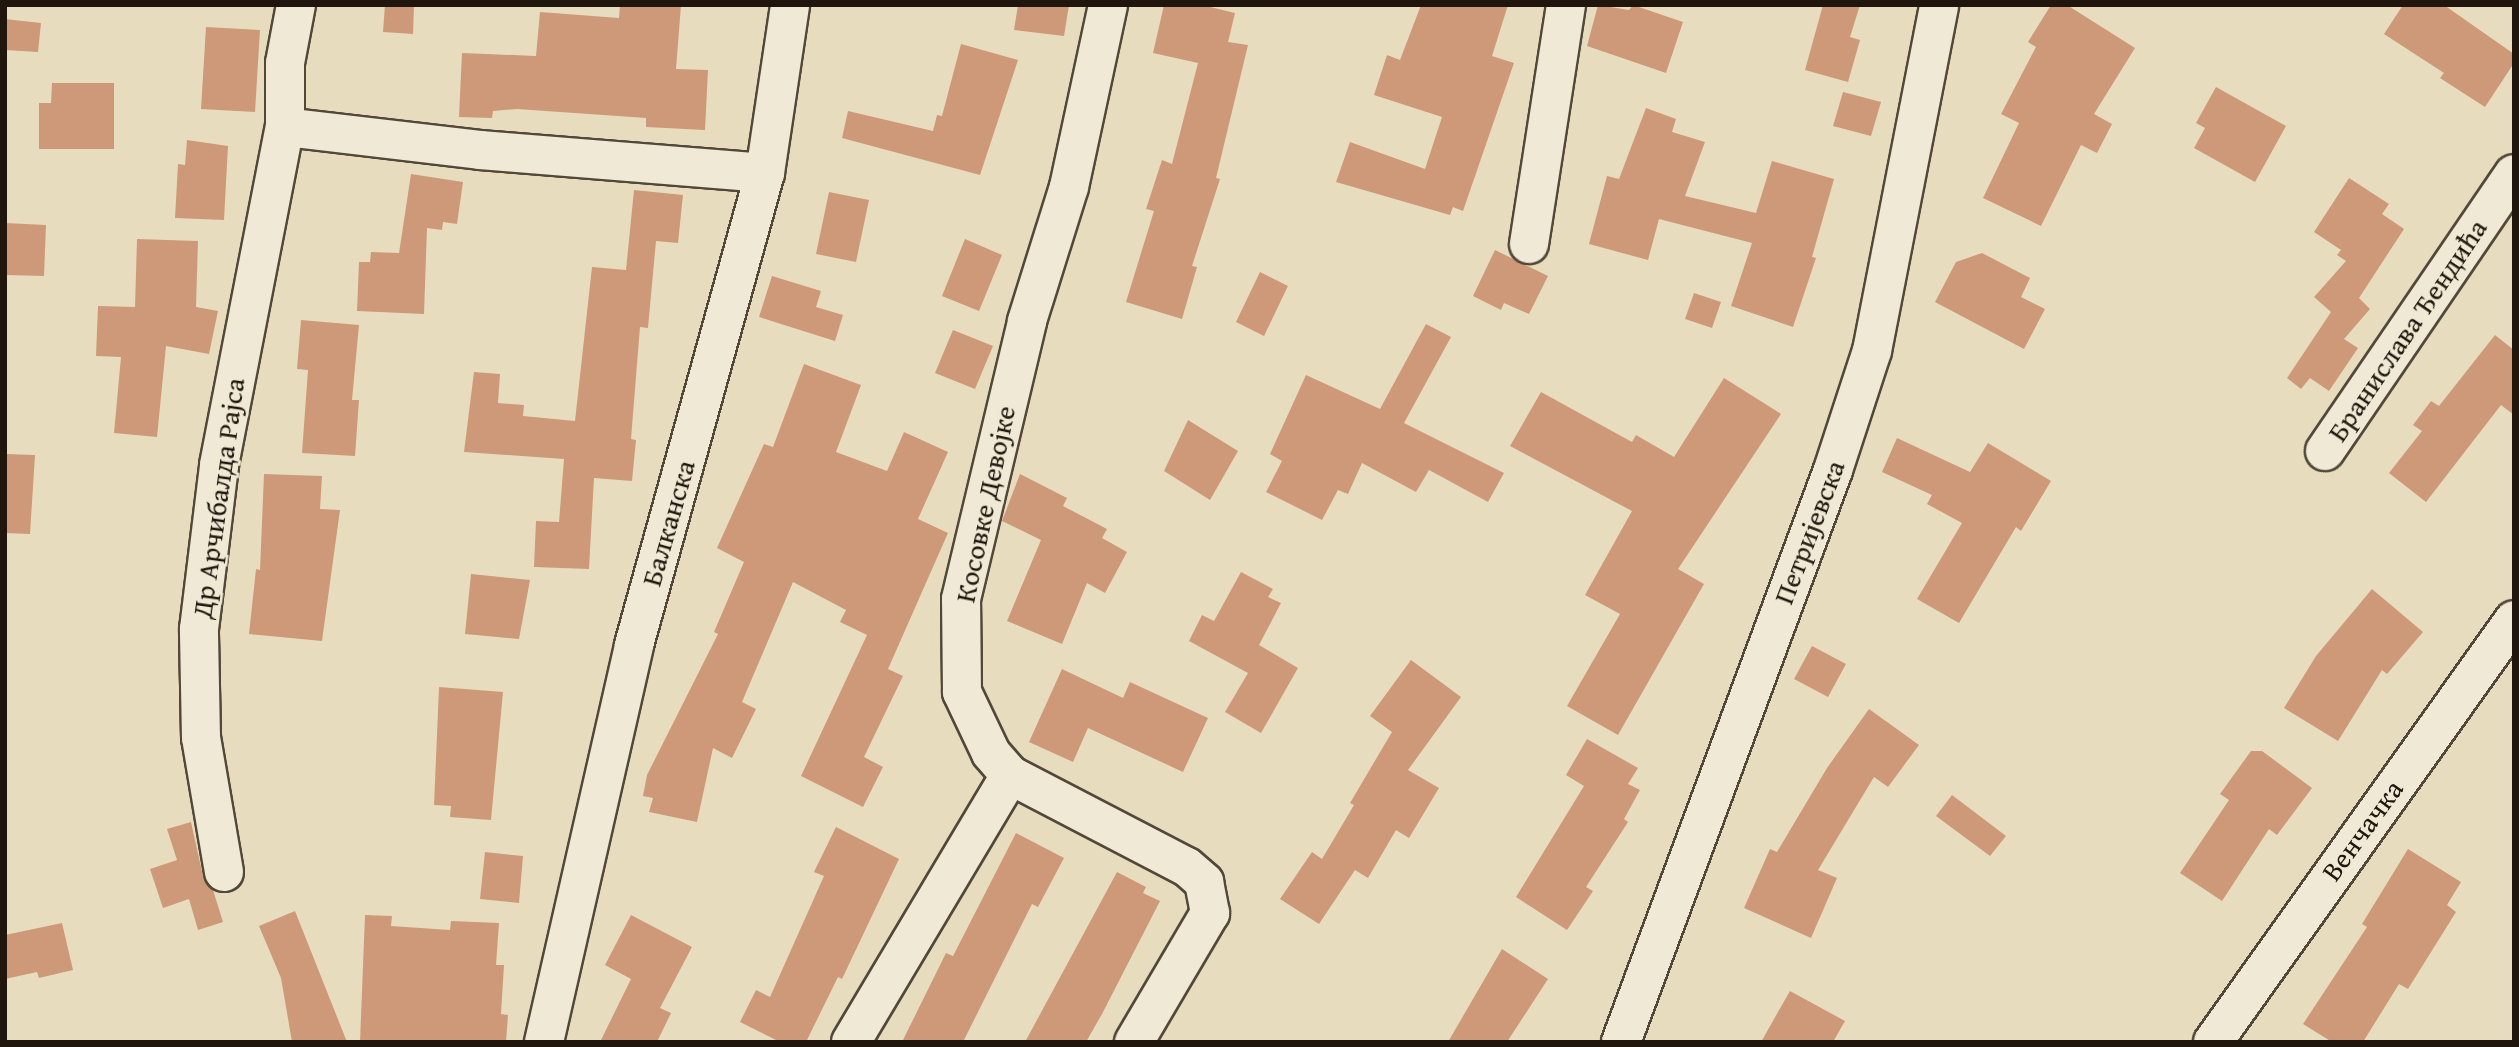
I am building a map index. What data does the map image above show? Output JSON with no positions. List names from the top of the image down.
{
  "streets": {
    "street": [
      "Бранислава Ђендића",
      "Др Арчибалда Рајса",
      "Косовке Девојке",
      "Балканска",
      "Петријевска",
      "Венчачка"
    ]
  }
}
